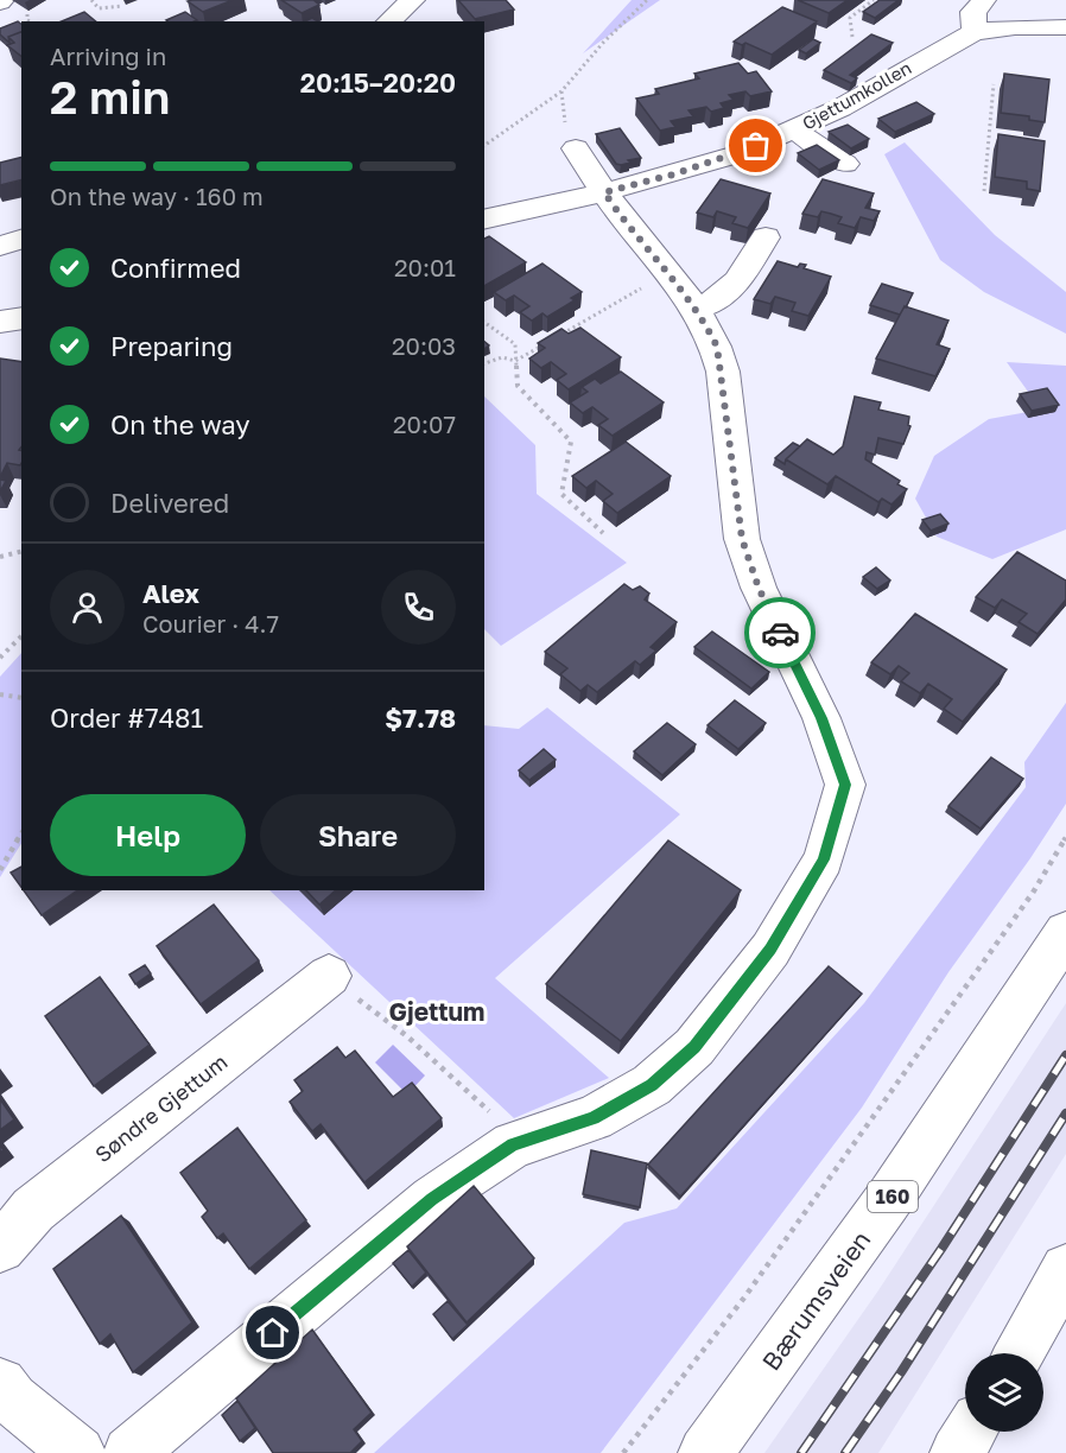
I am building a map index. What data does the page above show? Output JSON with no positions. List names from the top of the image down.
{
  "streets": {
    "street": [
      "Gjettumkollen",
      "Søndre Gjettum",
      "160",
      "Bærumsveien"
    ]
  },
  "districts": ["Gjettum"],
  "page": {
    "heading": ["2 min", "Arriving in", "20:15–20:20"],
    "panel": [
      "Alex",
      "Courier · 4.7",
      "Order #7481",
      "$7.78"
    ],
    "bar": "On the way · 160 m",
    "list": [
      ["Confirmed", "20:01"],
      ["Preparing", "20:03"],
      ["On the way", "20:07"],
      "Delivered"
    ],
    "buttons": ["Help", "Share"]
  }
}
